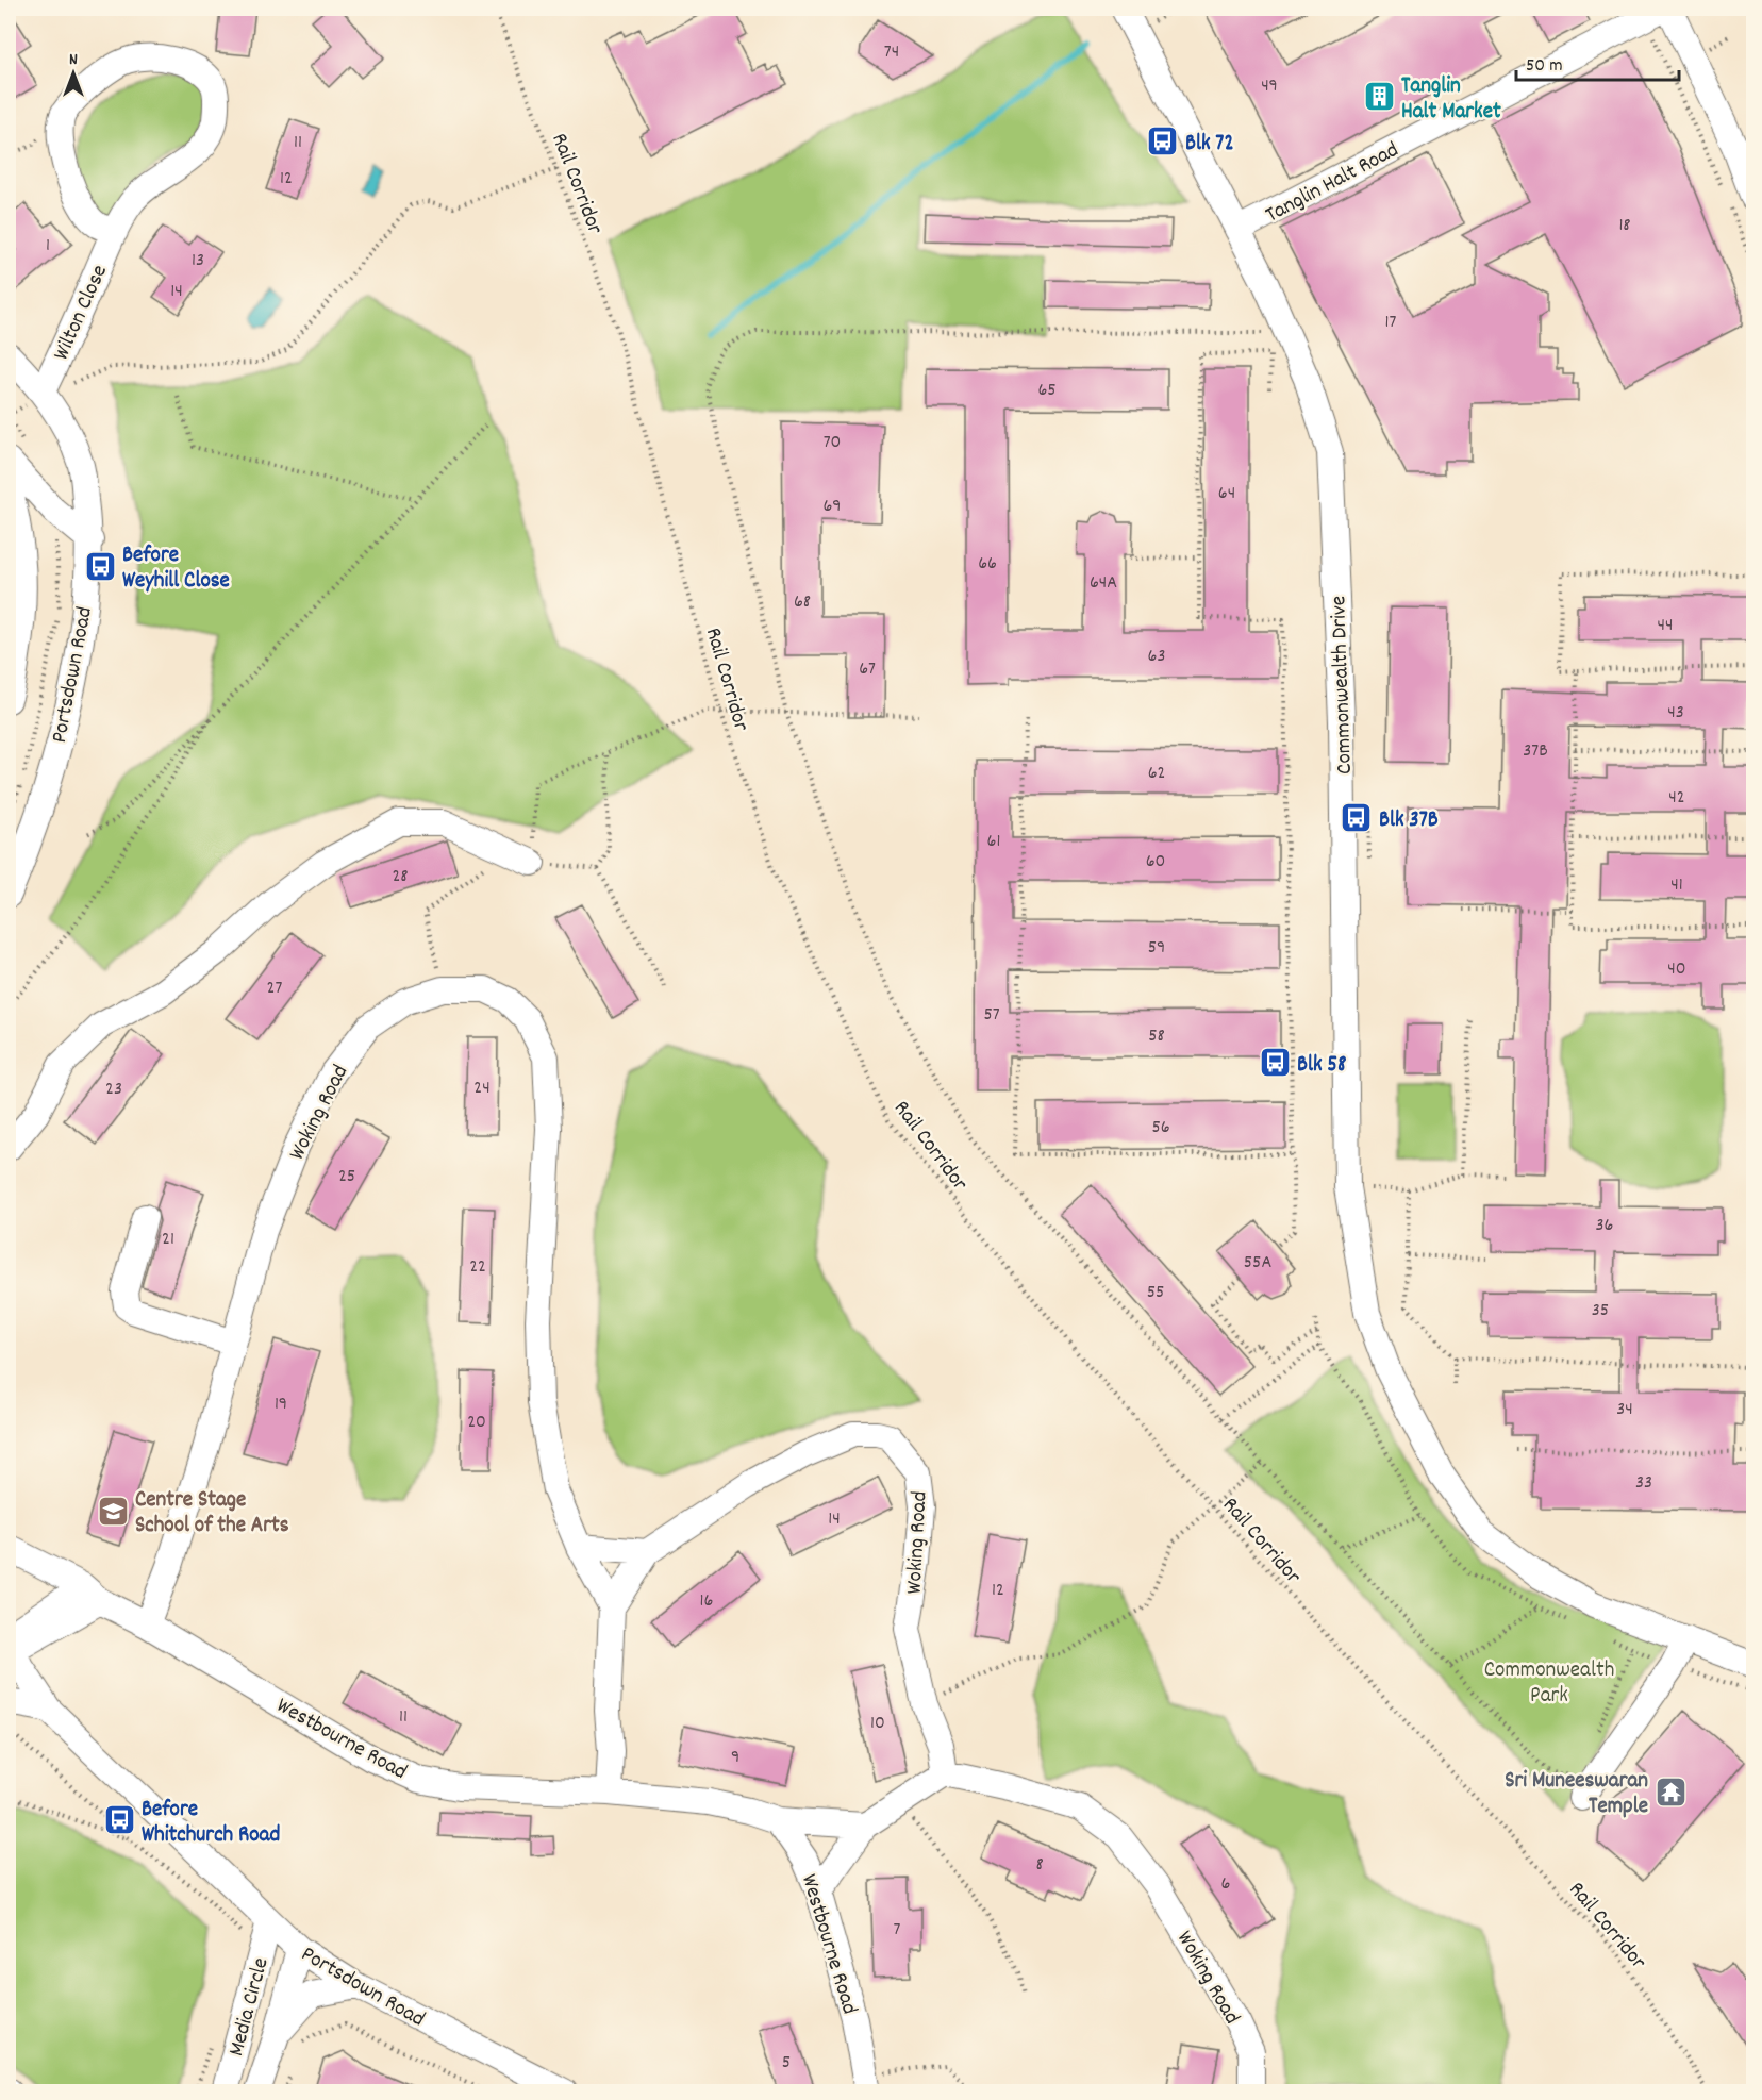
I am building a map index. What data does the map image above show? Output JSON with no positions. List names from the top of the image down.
{
  "streets": {
    "street": [
      "Tanglin Halt Road",
      "Wilton Close",
      "Portsdown Road",
      "Commonwealth Drive",
      "Woking Road",
      "Westbourne Road",
      "Media Circle"
    ],
    "path": ["Rail Corridor"]
  },
  "crossings": [
    ["Tanglin Halt Road", "Commonwealth Drive"],
    ["Wilton Close", "Portsdown Road"],
    ["Portsdown Road", "Media Circle"],
    ["Woking Road", "Westbourne Road"]
  ],
  "parks": ["Commonwealth Park"],
  "places": {
    "building": ["Tanglin Halt Market"],
    "bus stop": [
      "Blk 72",
      "Before Weyhill Close",
      "Blk 37B",
      "Blk 58",
      "Before Whitchurch Road"
    ],
    "school or university": ["Centre Stage School of the Arts"],
    "temple": ["Sri Muneeswaran Temple"]
  },
  "house_numbers": [
    "74",
    "49",
    "11",
    "12",
    "18",
    "1",
    "13",
    "14",
    "17",
    "65",
    "70",
    "64",
    "69",
    "66",
    "64A",
    "68",
    "44",
    "63",
    "67",
    "43",
    "37B",
    "62",
    "42",
    "61",
    "60",
    "28",
    "41",
    "59",
    "40",
    "27",
    "57",
    "58",
    "24",
    "23",
    "56",
    "25",
    "36",
    "21",
    "55A",
    "22",
    "55",
    "35",
    "19",
    "34",
    "20",
    "33",
    "14",
    "12",
    "16",
    "11",
    "10",
    "9",
    "8",
    "6",
    "7",
    "5"
  ],
  "scale_bar": "50 m",
  "north": "top"
}
